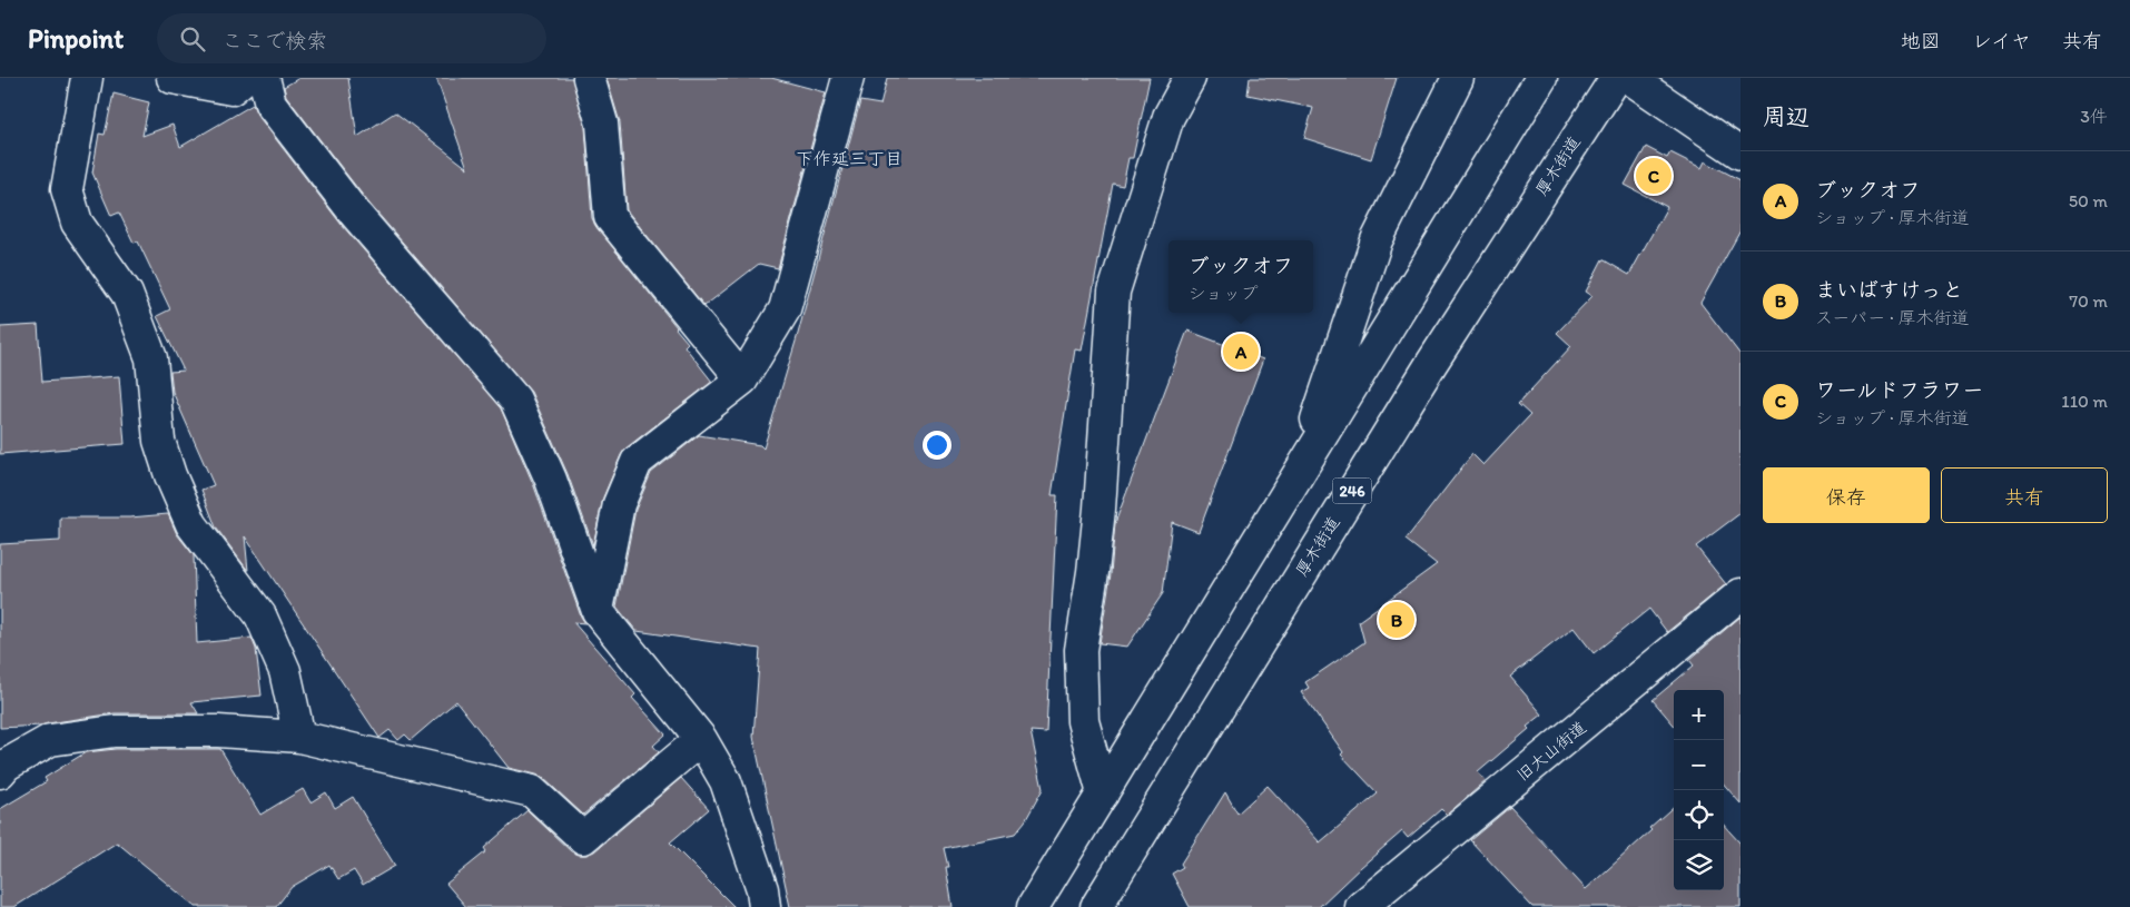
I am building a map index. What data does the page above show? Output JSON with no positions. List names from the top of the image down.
{
  "streets": {
    "main road": ["厚木街道", "246", "旧大山街道"]
  },
  "districts": ["下作延三丁目"],
  "page": {
    "header": "Pinpoint",
    "search": "ここで検索",
    "nav": ["地図", "レイヤ", "共有"],
    "heading": ["周辺", "3件"],
    "list": [
      {
        "mark": "A",
        "name": "ブックオフ",
        "note": "ショップ · 厚木街道",
        "value": "50 m"
      },
      {
        "mark": "B",
        "name": "まいばすけっと",
        "note": "スーパー · 厚木街道",
        "value": "70 m"
      },
      {
        "mark": "C",
        "name": "ワールドフラワー",
        "note": "ショップ · 厚木街道",
        "value": "110 m"
      }
    ],
    "pins": ["C", "A", "B"],
    "popup": ["ブックオフ", "ショップ"],
    "buttons": ["保存", "共有"],
    "map_buttons": ["+", "−"]
  }
}
